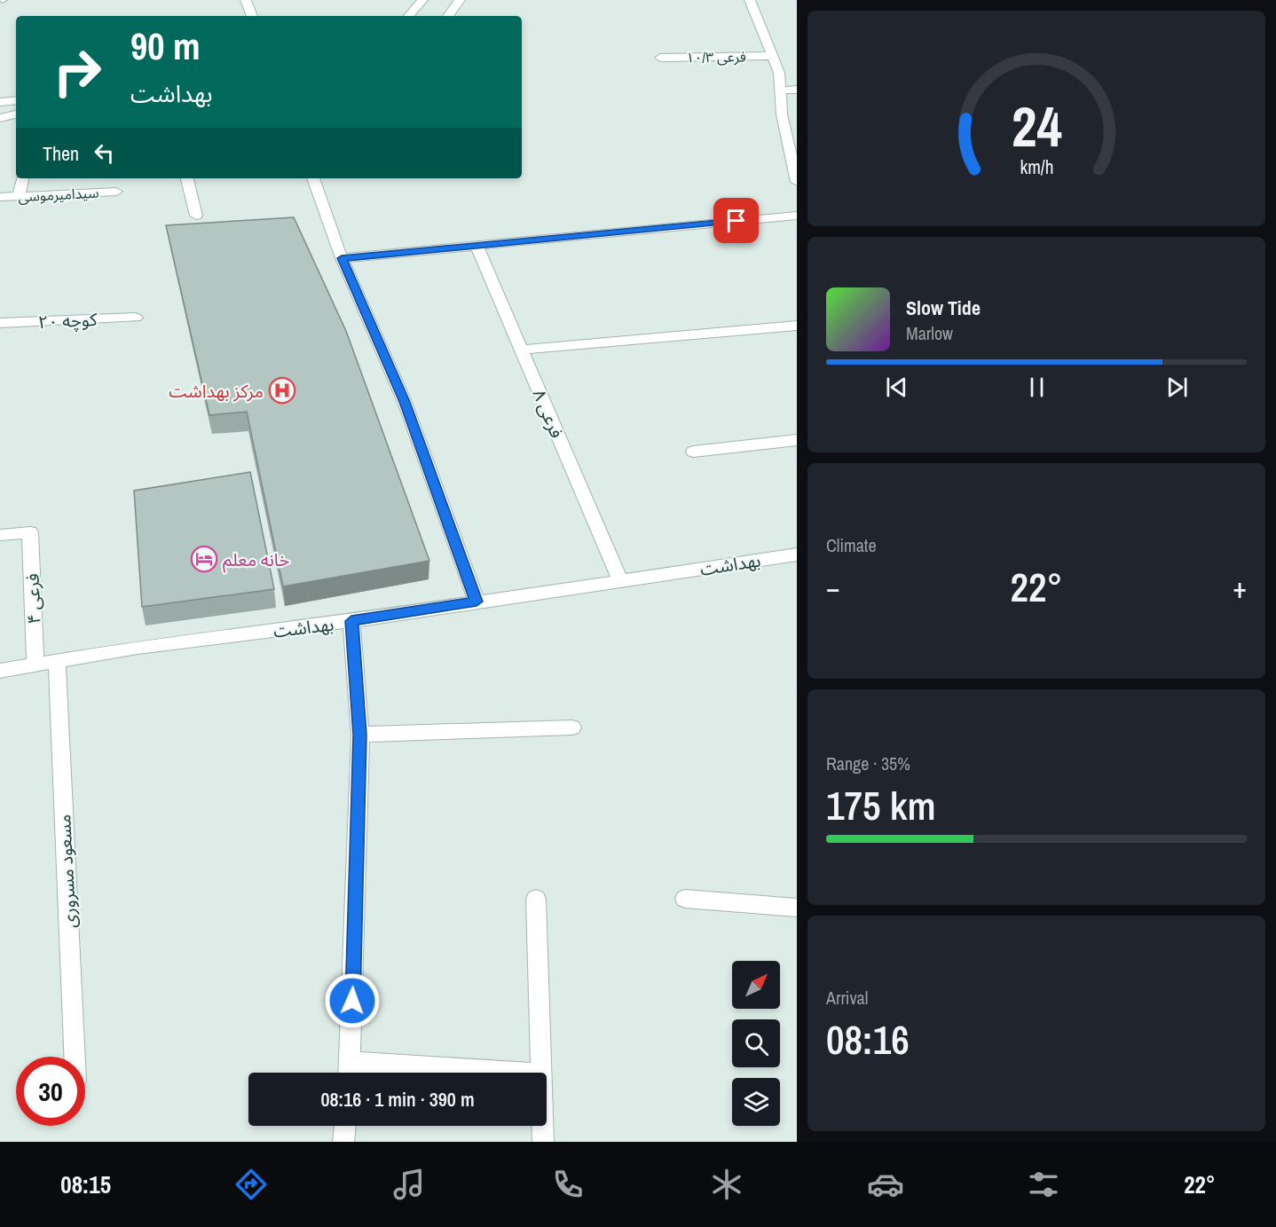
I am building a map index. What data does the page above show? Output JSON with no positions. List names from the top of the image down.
{
  "streets": {
    "street": [
      "فرعی ۱۰/۳",
      "سیدامیرموسی",
      "کوچه ۲۰",
      "فرعی ۸",
      "بهداشت",
      "فرعی ۴",
      "مسعود مسروری"
    ]
  },
  "crossings": [
    ["فرعی ۸", "بهداشت"],
    ["بهداشت", "فرعی ۴"],
    ["بهداشت", "مسعود مسروری"]
  ],
  "places": {
    "hospital": ["مرکز بهداشت"],
    "hotel": ["خانه معلم"]
  },
  "north": "top right",
  "page": {
    "turn": ["90 m", "بهداشت"],
    "then": "Then",
    "song": ["Slow Tide", "Marlow"],
    "tile": [
      "Climate",
      ["Range · 35%", "175 km"],
      ["Arrival", "08:16"]
    ],
    "heat": ["−", "22°", "+"],
    "limit": "30",
    "trip": "08:16 · 1 min · 390 m",
    "tabs": ["08:15", "22°"],
    "gauge": ["24", "km/h"]
  }
}
